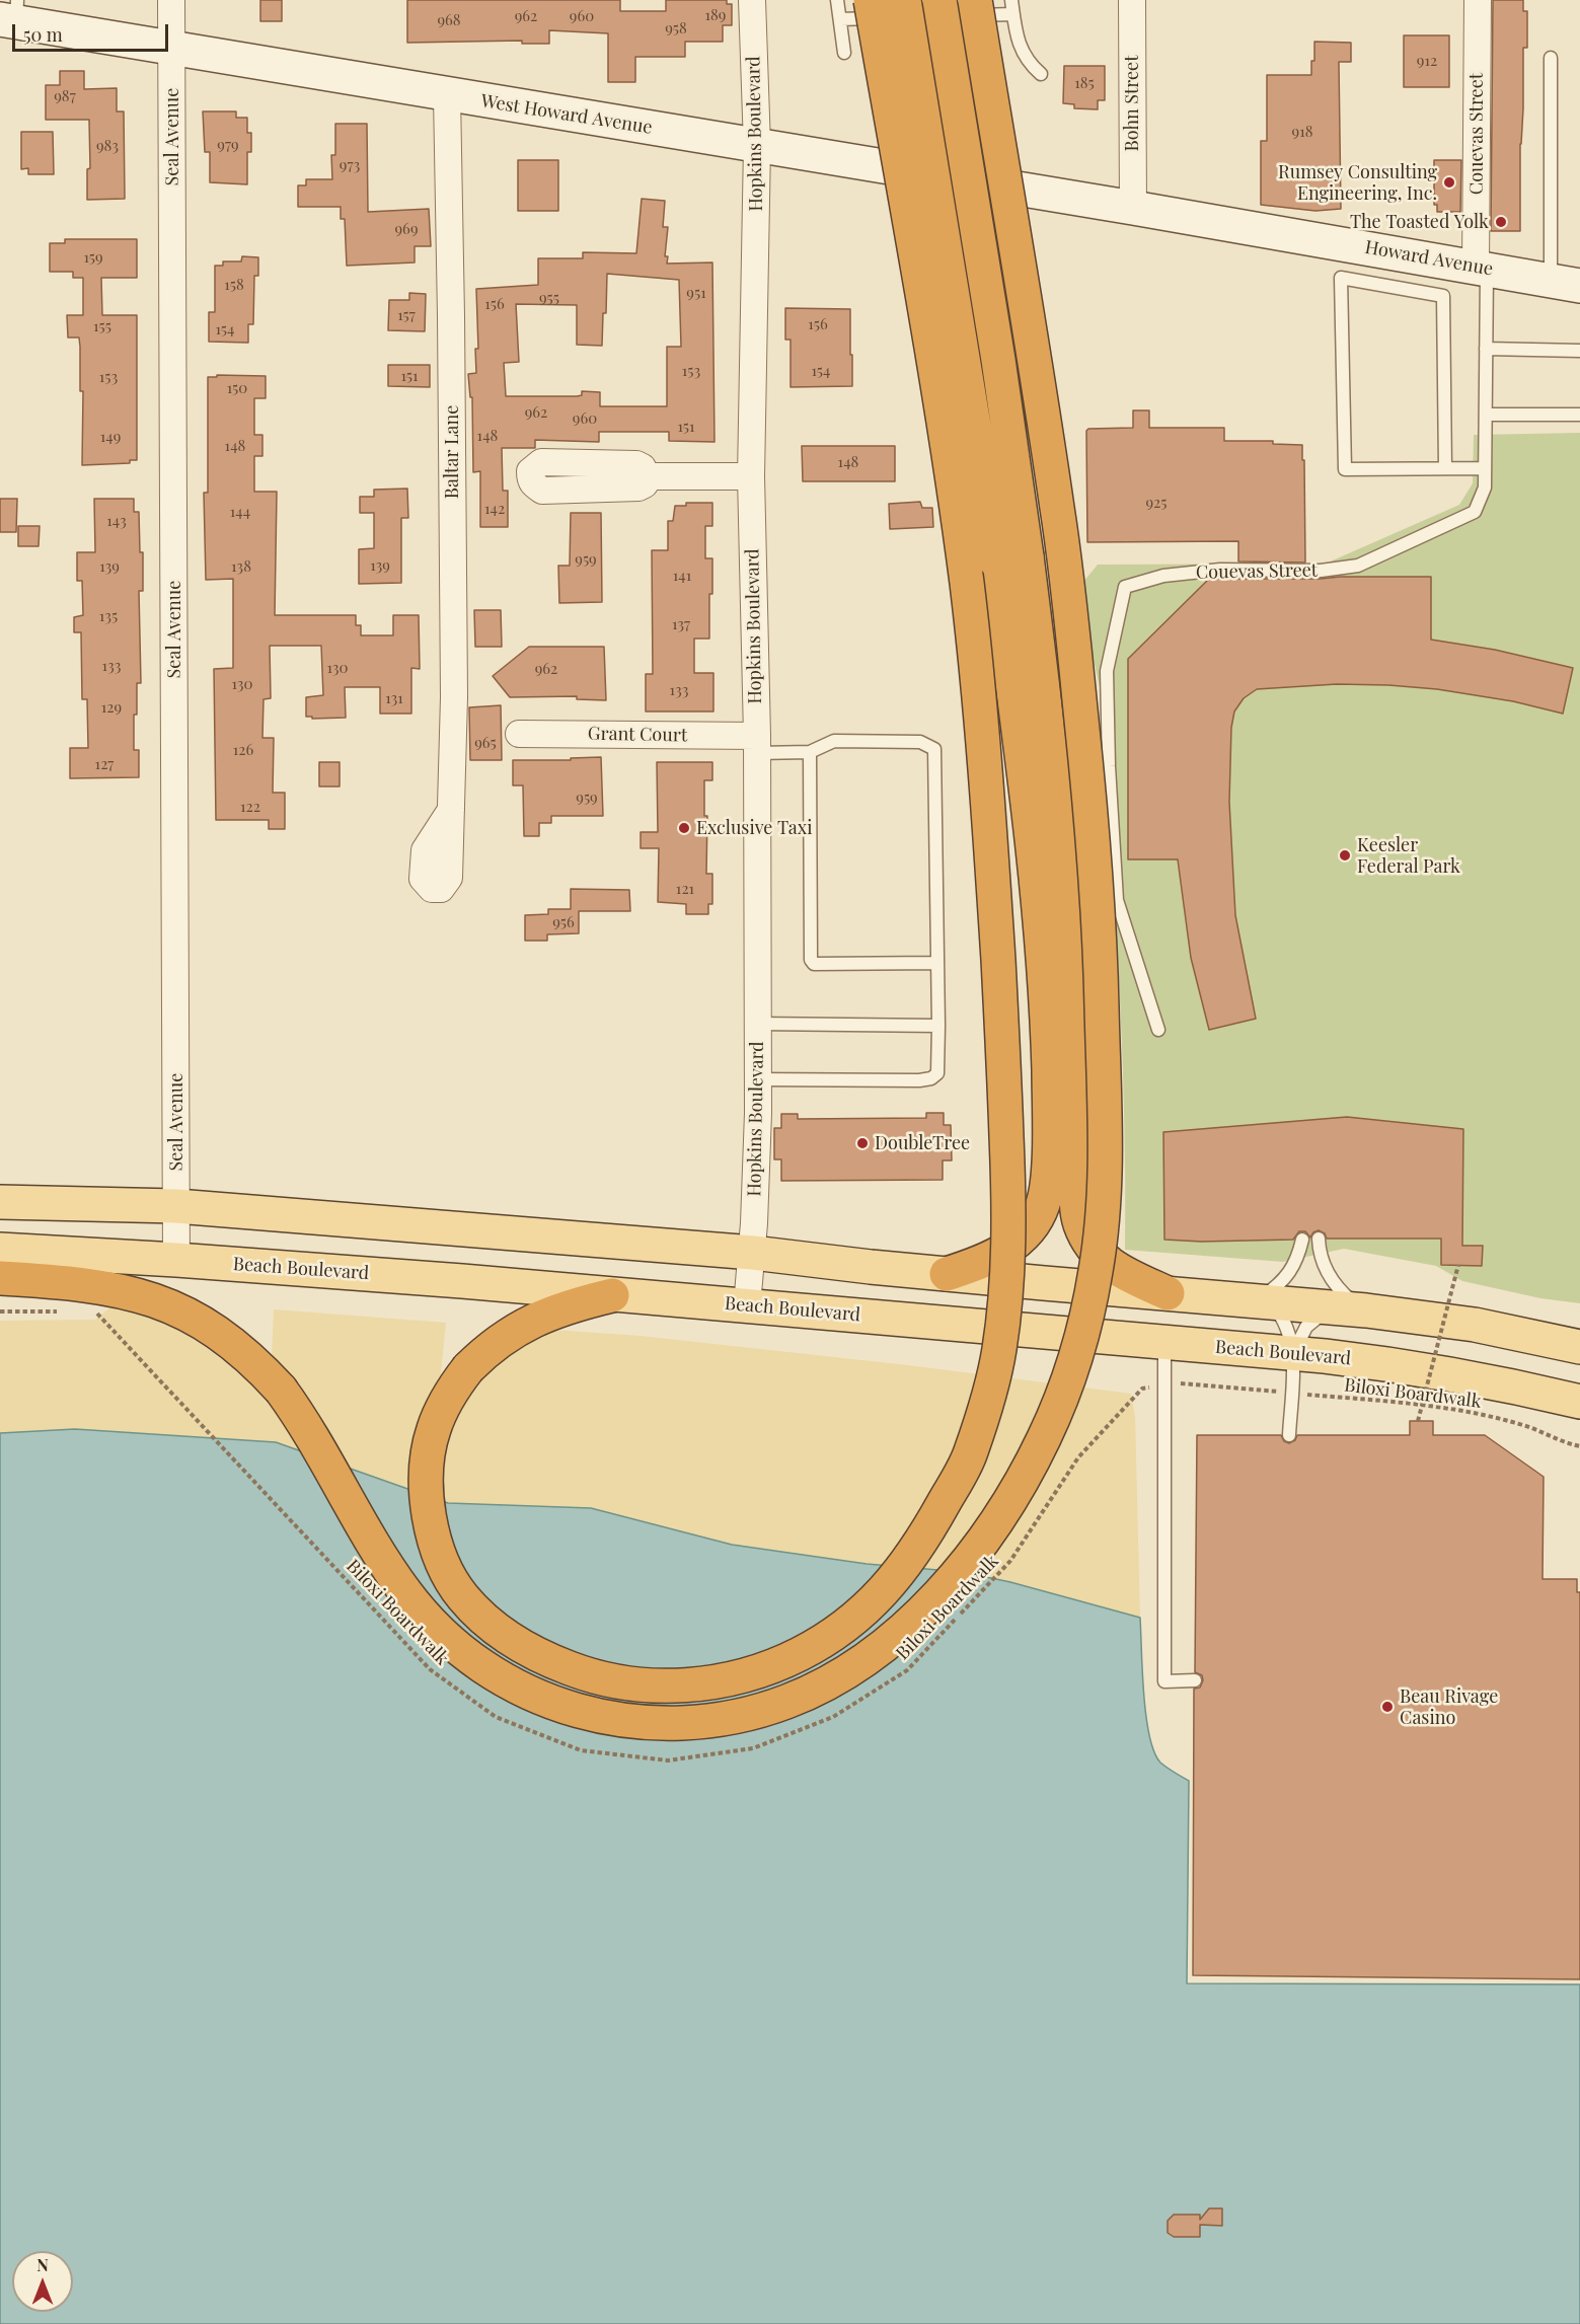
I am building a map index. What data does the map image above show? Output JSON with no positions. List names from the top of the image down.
{
  "streets": {
    "main road": ["West Howard Avenue", "Howard Avenue", "Beach Boulevard"],
    "street": [
      "Bohn Street",
      "Hopkins Boulevard",
      "Couevas Street",
      "Seal Avenue",
      "Baltar Lane",
      "Grant Court"
    ],
    "path": ["Biloxi Boardwalk"]
  },
  "crossings": [
    ["Bohn Street", "West Howard Avenue"],
    ["Bohn Street", "Howard Avenue"],
    ["West Howard Avenue", "Hopkins Boulevard"],
    ["West Howard Avenue", "Seal Avenue"],
    ["West Howard Avenue", "Howard Avenue"],
    ["West Howard Avenue", "Baltar Lane"],
    ["Hopkins Boulevard", "Grant Court"],
    ["Hopkins Boulevard", "Beach Boulevard"],
    ["Couevas Street", "Howard Avenue"],
    ["Seal Avenue", "Beach Boulevard"]
  ],
  "places": [
    "Rumsey Consulting Engineering, Inc.",
    "The Toasted Yolk",
    "Exclusive Taxi",
    "Keesler Federal Park",
    "DoubleTree",
    "Beau Rivage Casino"
  ],
  "house_numbers": [
    "189",
    "962",
    "960",
    "968",
    "958",
    "912",
    "185",
    "987",
    "918",
    "979",
    "983",
    "973",
    "969",
    "159",
    "158",
    "951",
    "955",
    "156",
    "157",
    "156",
    "155",
    "154",
    "153",
    "154",
    "151",
    "153",
    "150",
    "962",
    "960",
    "151",
    "148",
    "149",
    "148",
    "148",
    "925",
    "142",
    "144",
    "143",
    "959",
    "139",
    "139",
    "138",
    "141",
    "135",
    "137",
    "133",
    "130",
    "962",
    "130",
    "133",
    "131",
    "129",
    "965",
    "126",
    "127",
    "959",
    "122",
    "121",
    "956"
  ],
  "scale_bar": "50 m",
  "north": "top"
}
